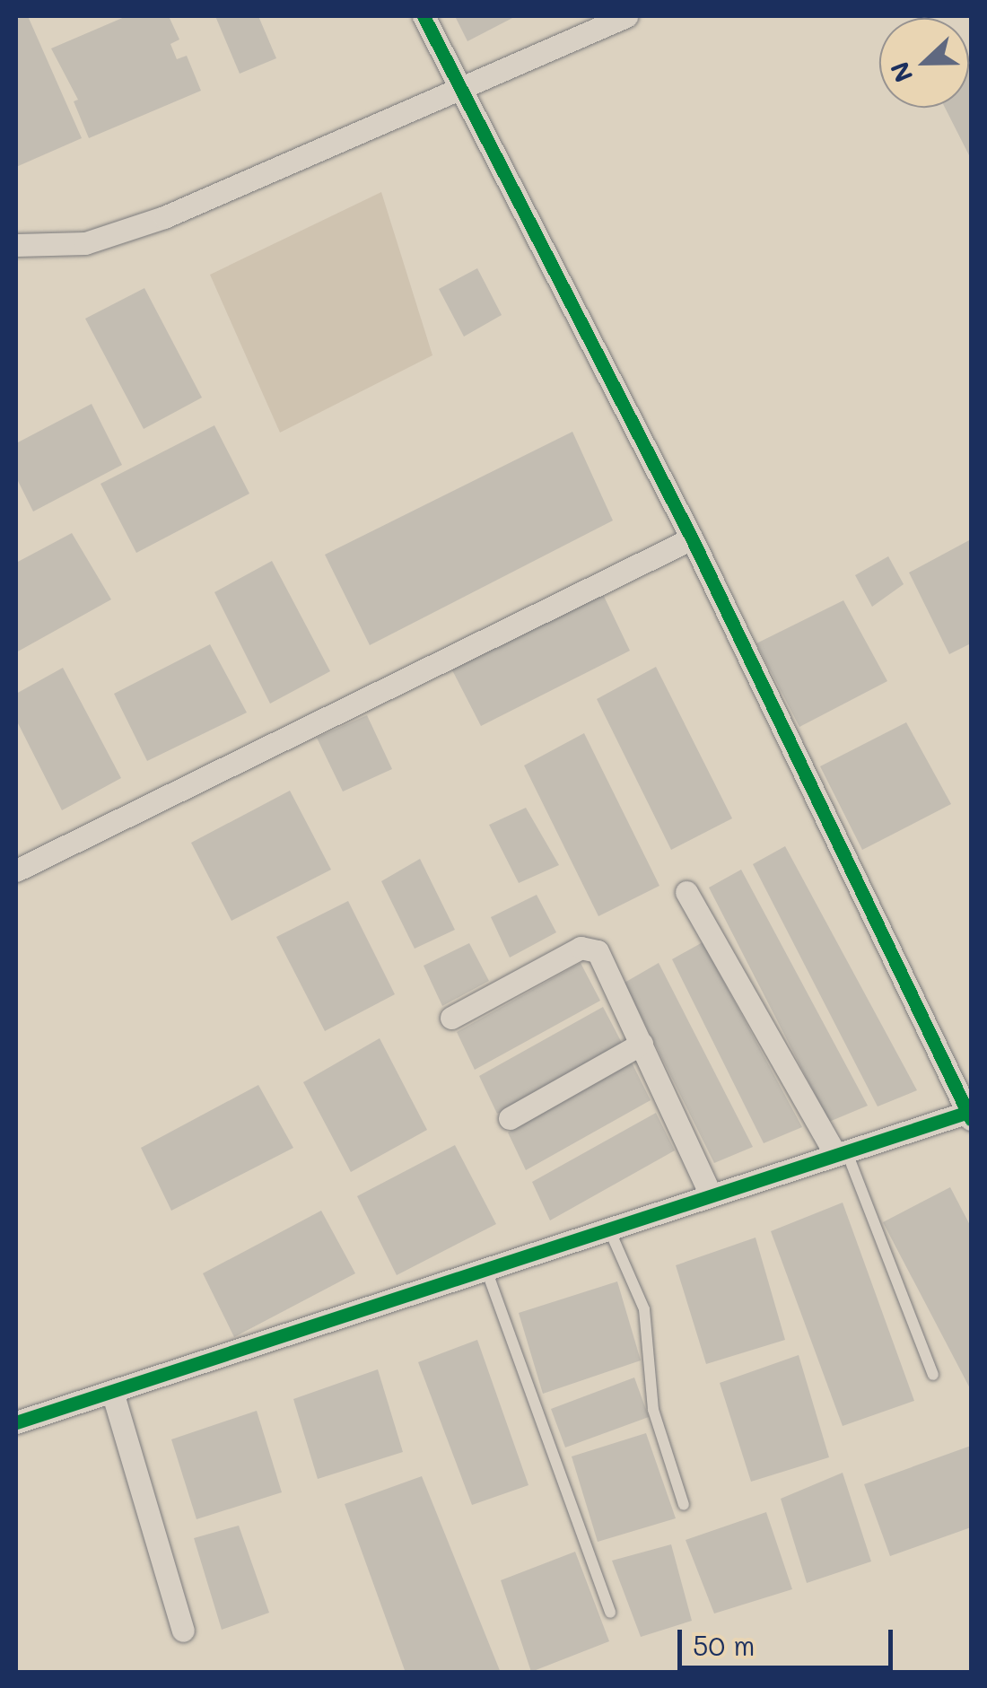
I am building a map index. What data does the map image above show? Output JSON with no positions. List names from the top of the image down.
{
  "scale_bar": "50 m",
  "north": "left"
}
